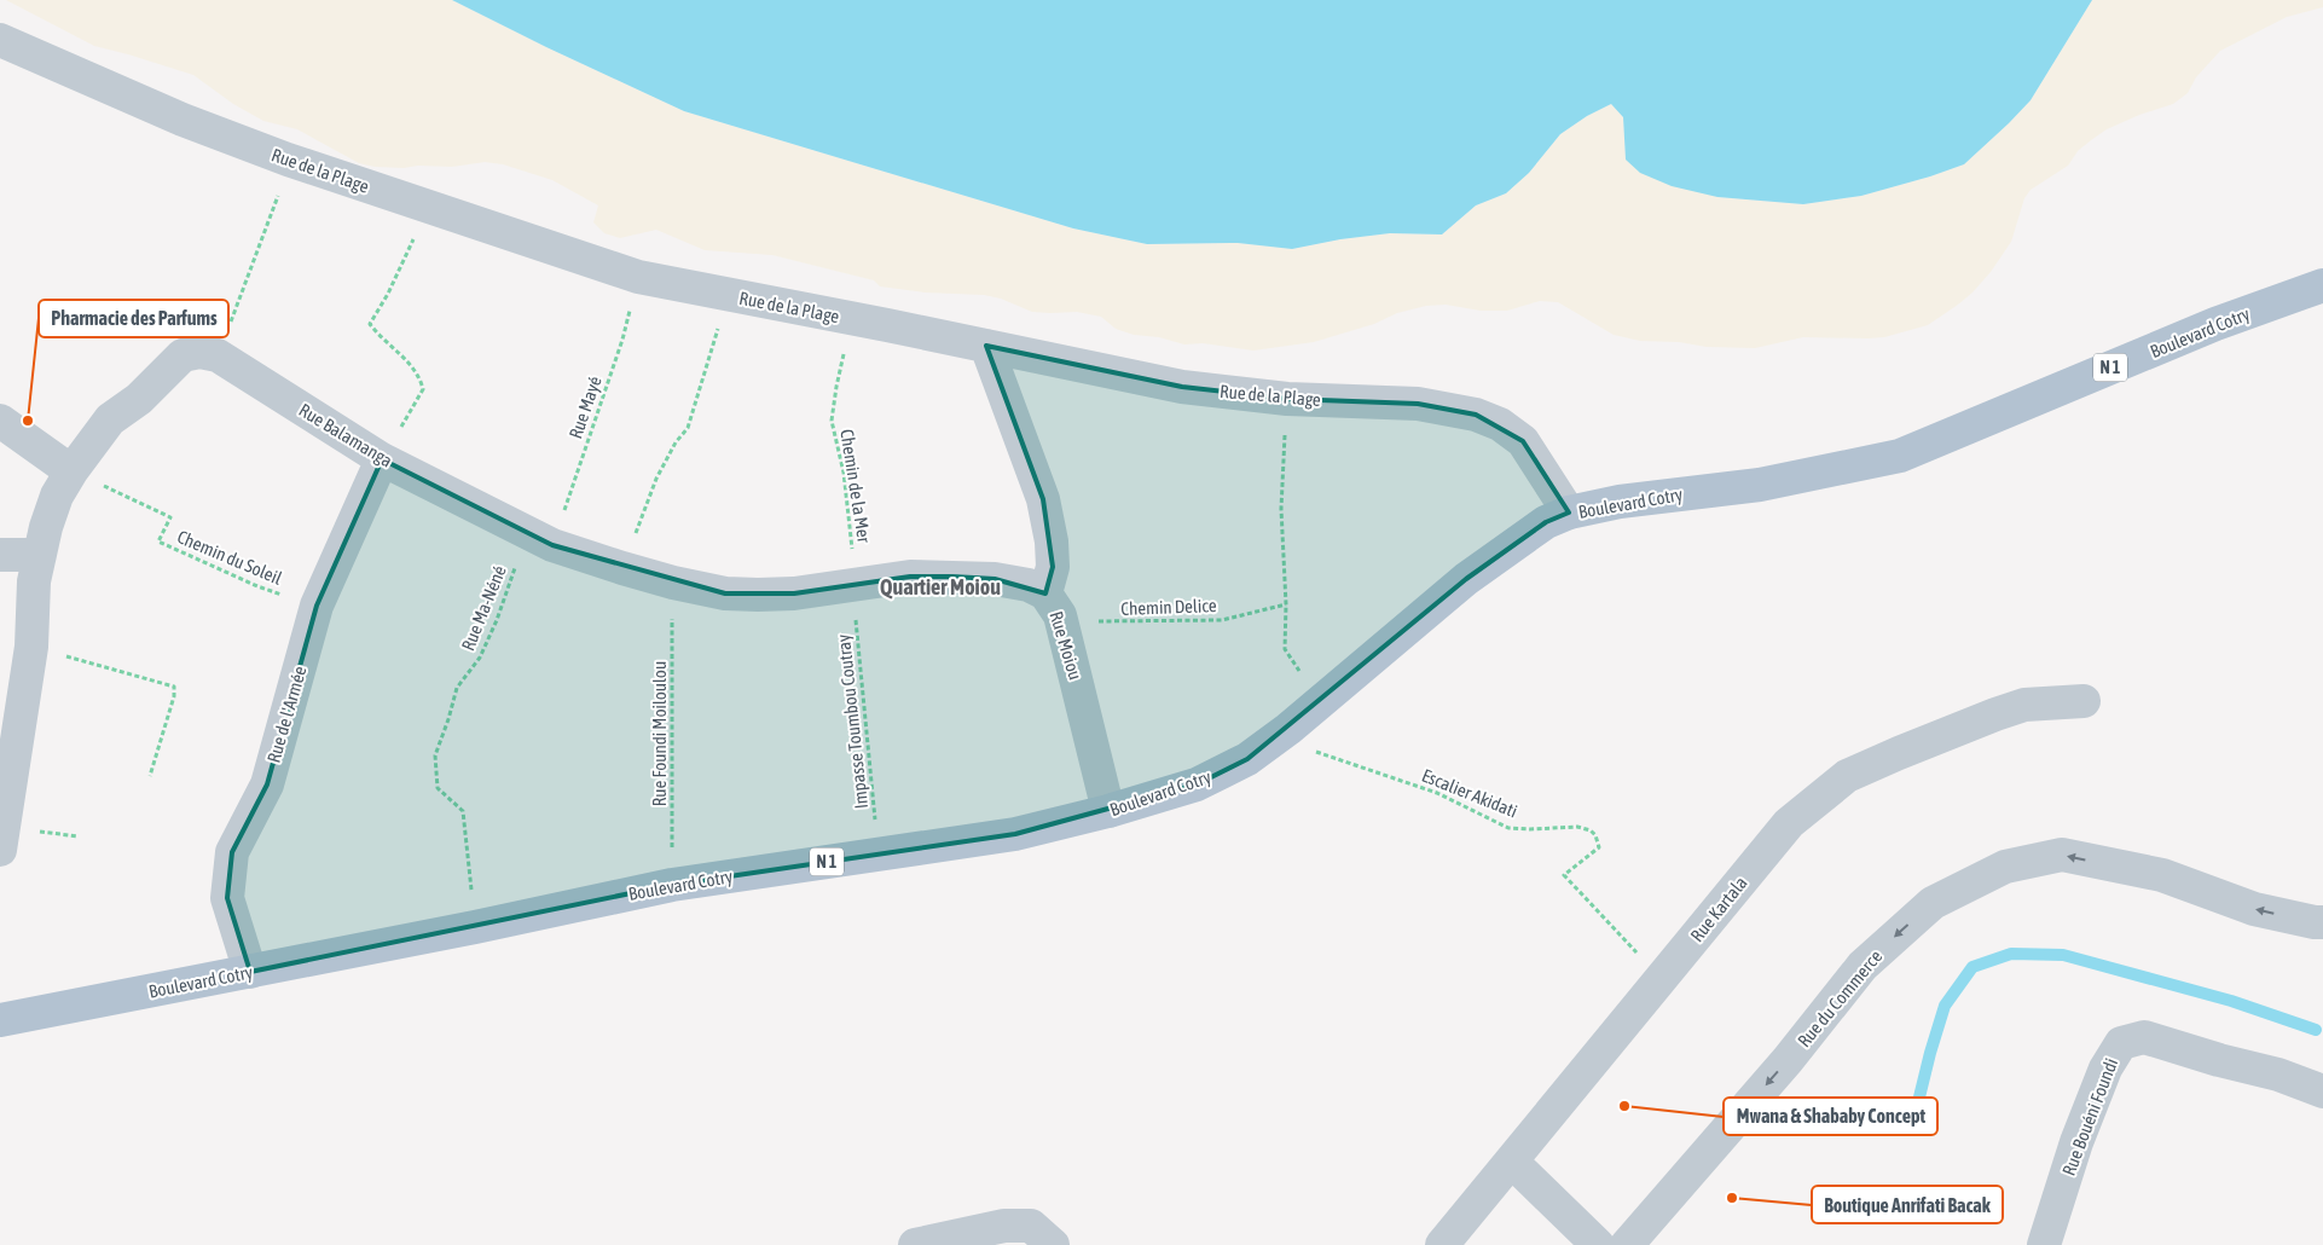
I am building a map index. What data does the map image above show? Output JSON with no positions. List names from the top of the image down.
{
  "streets": {
    "main road": ["Boulevard Cotry", "N 1"],
    "street": [
      "Rue de la Plage",
      "Rue Balamanga",
      "Rue Moiou",
      "Rue de l'Armée",
      "Rue Kartala",
      "Rue du Commerce",
      "Rue Bouéni Foundi"
    ],
    "path": [
      "Rue Mayé",
      "Chemin de la Mer",
      "Chemin du Soleil",
      "Chemin Delice",
      "Rue Ma-Néné",
      "Impasse Toumbou Coutray",
      "Rue Foundi Moiloulou",
      "Escalier Akidati"
    ]
  },
  "crossings": [
    ["Rue de la Plage", "Boulevard Cotry"],
    ["Rue de la Plage", "Rue Mayé"],
    ["Rue de la Plage", "Chemin de la Mer"],
    ["Rue de la Plage", "Rue Moiou"],
    ["Boulevard Cotry", "Rue Ma-Néné"],
    ["Boulevard Cotry", "Rue Moiou"],
    ["Boulevard Cotry", "Rue de l'Armée"],
    ["Boulevard Cotry", "Impasse Toumbou Coutray"],
    ["Boulevard Cotry", "Rue Foundi Moiloulou"],
    ["Boulevard Cotry", "Escalier Akidati"],
    ["Rue Mayé", "Rue Balamanga"],
    ["Rue Mayé", "Rue Ma-Néné"],
    ["Rue Balamanga", "Chemin de la Mer"],
    ["Rue Balamanga", "Chemin du Soleil"],
    ["Rue Balamanga", "Chemin Delice"],
    ["Rue Balamanga", "Rue Ma-Néné"],
    ["Rue Balamanga", "Rue Moiou"],
    ["Rue Balamanga", "Rue de l'Armée"],
    ["Rue Balamanga", "Impasse Toumbou Coutray"],
    ["Rue Balamanga", "Rue Foundi Moiloulou"],
    ["Chemin de la Mer", "Impasse Toumbou Coutray"],
    ["Chemin du Soleil", "Rue de l'Armée"],
    ["Chemin Delice", "Rue Moiou"],
    ["Escalier Akidati", "Rue Kartala"]
  ],
  "one_way": ["Rue du Commerce"],
  "districts": ["Quartier Moiou"],
  "places": ["Pharmacie des Parfums", "Mwana & Shababy Concept", "Boutique Anrifati Bacak"]
}
